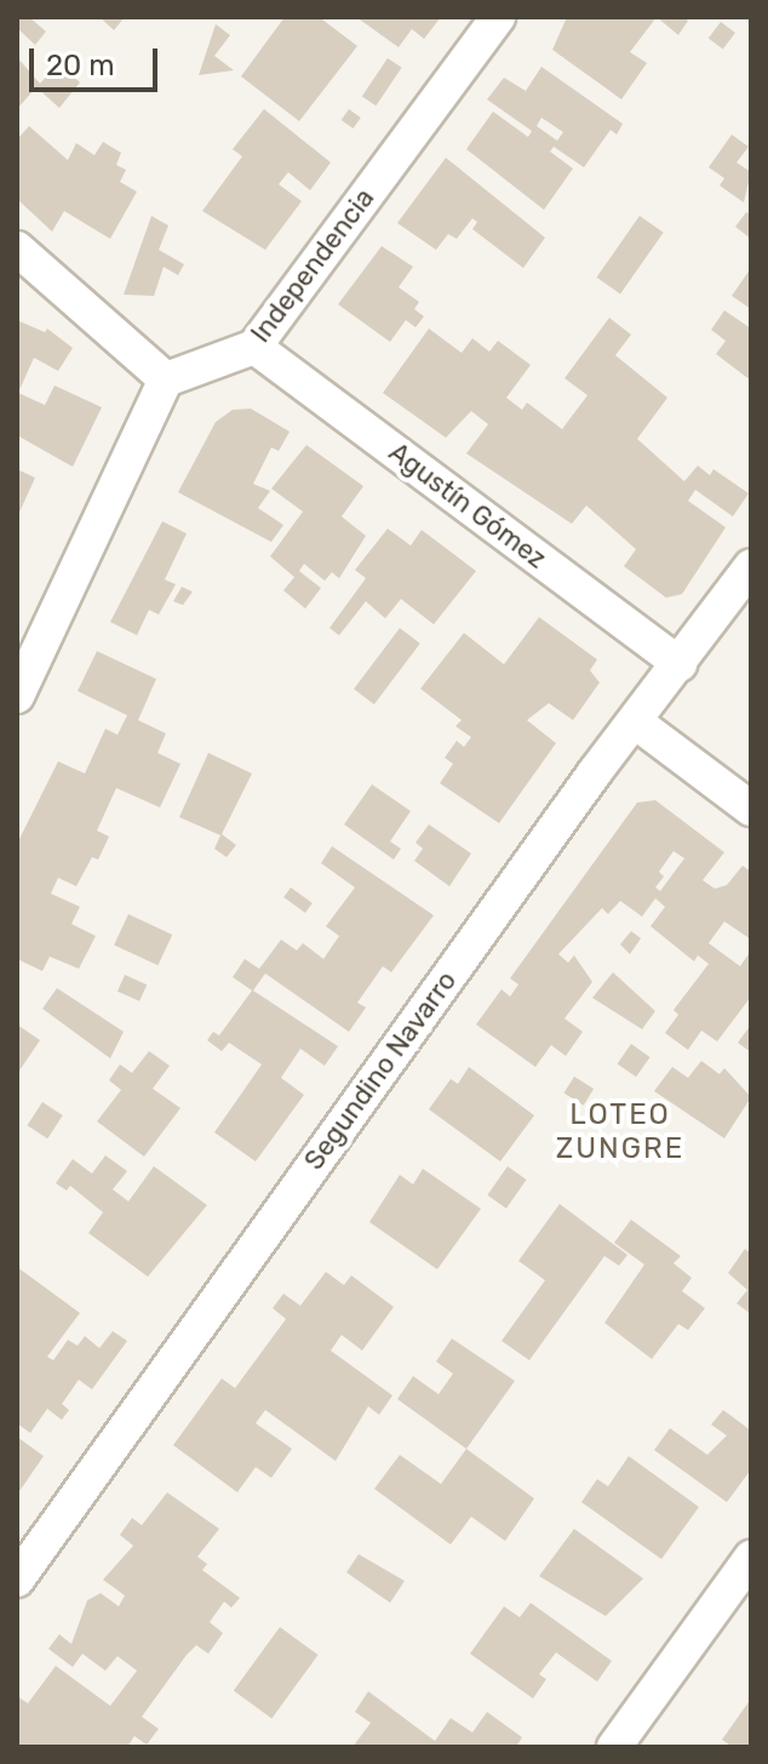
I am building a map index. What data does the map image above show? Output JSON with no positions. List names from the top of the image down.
{
  "streets": {
    "street": ["Independencia", "Agustín Gómez", "Segundino Navarro"]
  },
  "crossings": [
    ["Independencia", "Agustín Gómez"],
    ["Agustín Gómez", "Segundino Navarro"]
  ],
  "districts": ["LOTEO ZUNGRE"],
  "scale_bar": "20 m"
}
